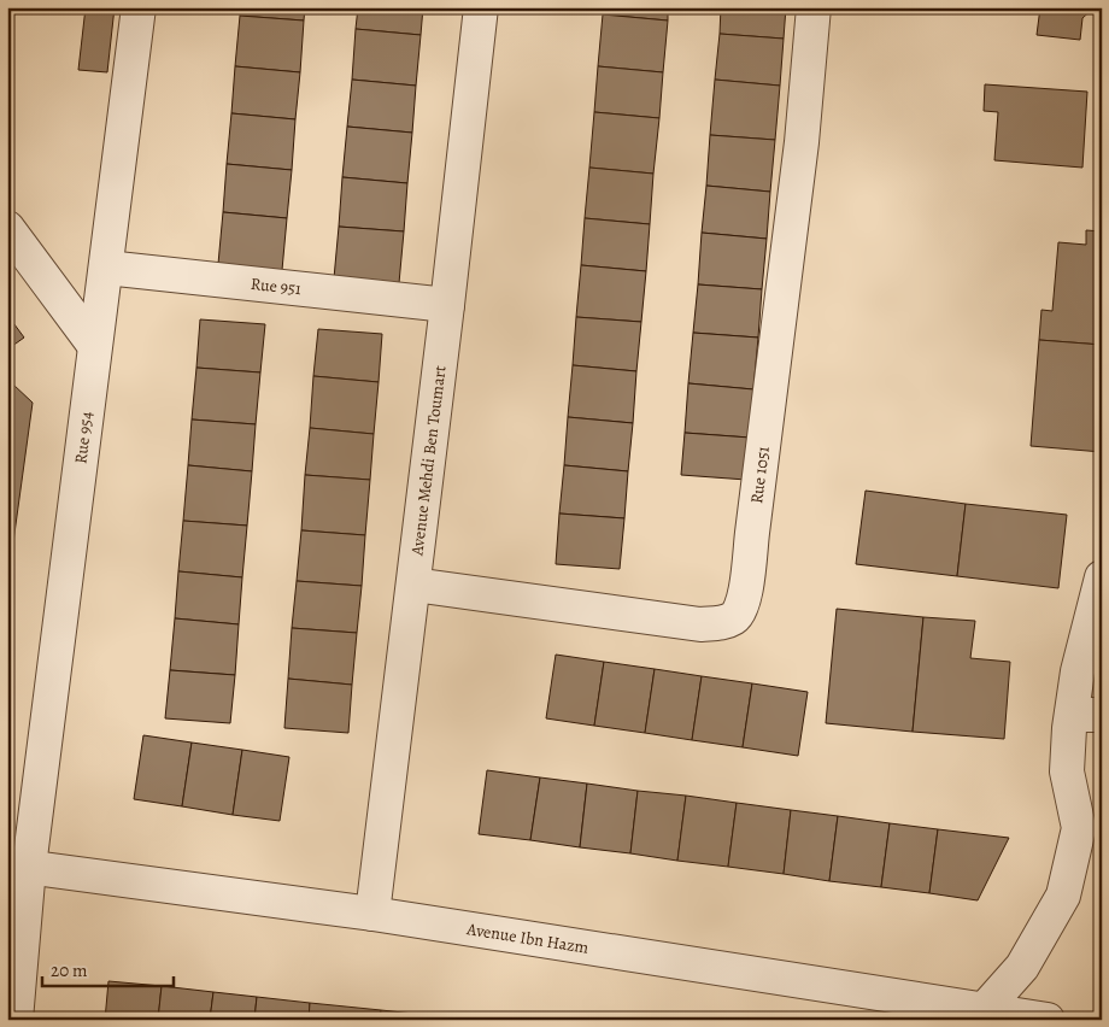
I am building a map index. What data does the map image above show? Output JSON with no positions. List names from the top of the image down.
{
  "streets": {
    "street": [
      "Rue 951",
      "Rue 954",
      "Avenue Mehdi Ben Toumart",
      "Rue 1051",
      "Avenue Ibn Hazm"
    ]
  },
  "crossings": [
    ["Rue 951", "Rue 954"],
    ["Rue 951", "Avenue Mehdi Ben Toumart"],
    ["Rue 954", "Avenue Ibn Hazm"],
    ["Avenue Mehdi Ben Toumart", "Rue 1051"],
    ["Avenue Mehdi Ben Toumart", "Avenue Ibn Hazm"]
  ],
  "scale_bar": "20 m"
}
